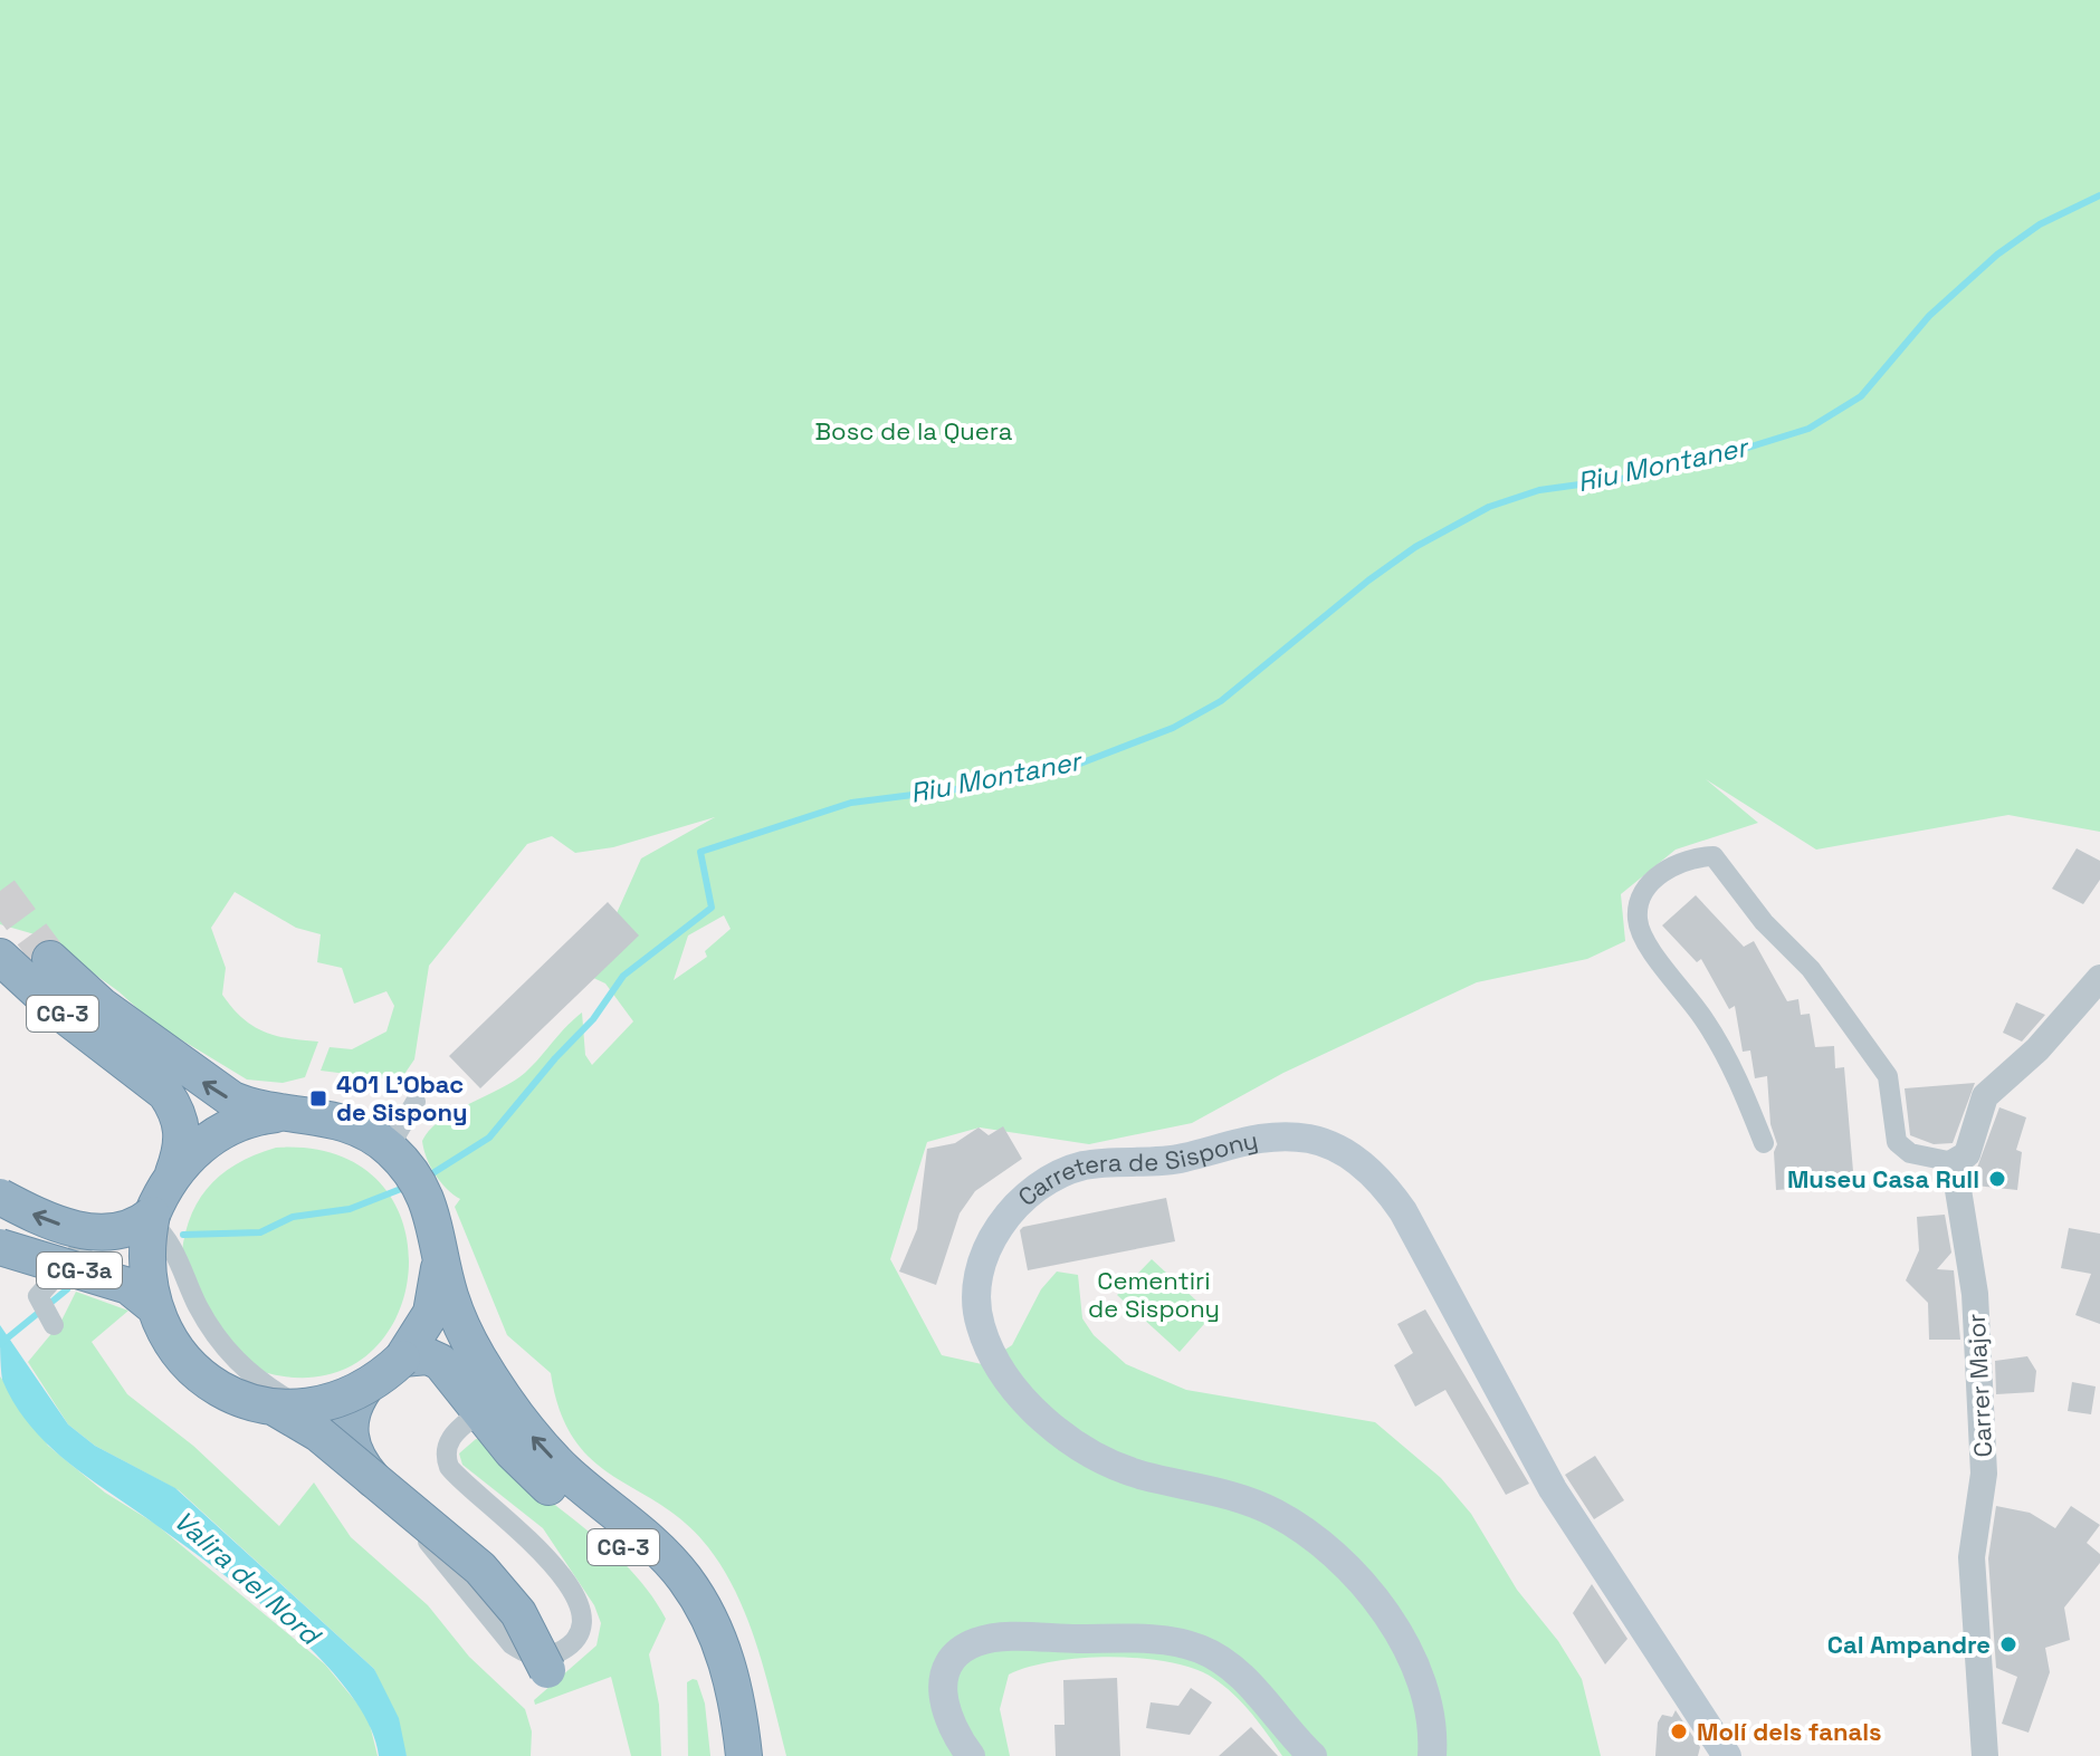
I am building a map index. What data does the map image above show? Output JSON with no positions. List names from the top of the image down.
{
  "streets": {
    "highway": ["CG-3", "CG-3a"],
    "main road": ["Carretera de Sispony"],
    "street": ["Carrer Major"]
  },
  "crossings": [
    ["CG-3", "CG-3a"]
  ],
  "water": ["Riu Montaner", "Valira del Nord"],
  "parks": ["Bosc de la Quera", "Cementiri de Sispony"],
  "places": {
    "transit": ["401 L'Obac de Sispony"],
    "other": ["Museu Casa Rull", "Cal Ampandre", "Molí dels fanals"]
  }
}
